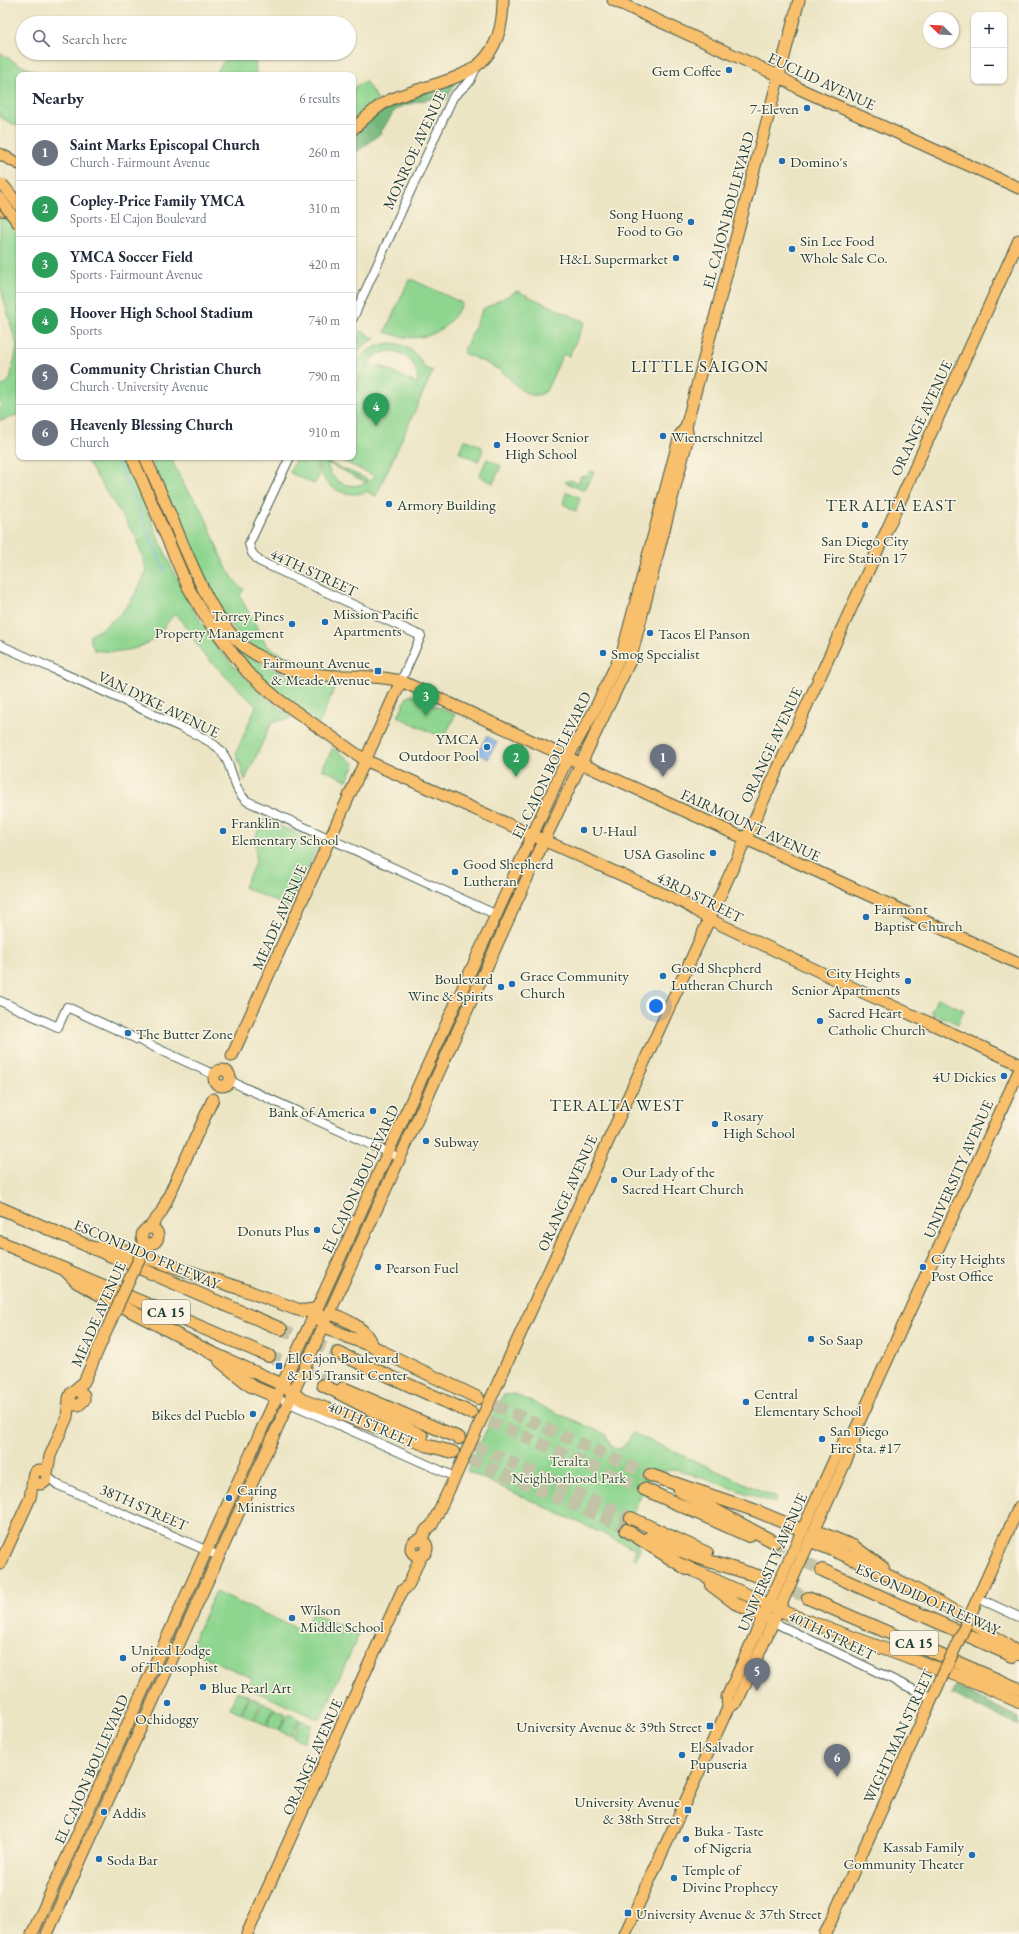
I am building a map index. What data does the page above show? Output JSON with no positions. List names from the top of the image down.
{
  "streets": {
    "highway": ["ESCONDIDO FREEWAY", "CA 15"],
    "main road": [
      "EUCLID AVENUE",
      "MONROE AVENUE",
      "EL CAJON BOULEVARD",
      "ORANGE AVENUE",
      "FAIRMOUNT AVENUE",
      "43RD STREET",
      "MEADE AVENUE",
      "UNIVERSITY AVENUE",
      "WIGHTMAN STREET"
    ],
    "street": [
      "44TH STREET",
      "VAN DYKE AVENUE",
      "40TH STREET",
      "38TH STREET"
    ]
  },
  "crossings": [
    ["EUCLID AVENUE", "EL CAJON BOULEVARD"],
    ["EL CAJON BOULEVARD", "VAN DYKE AVENUE"],
    ["EL CAJON BOULEVARD", "FAIRMOUNT AVENUE"],
    ["EL CAJON BOULEVARD", "43RD STREET"],
    ["EL CAJON BOULEVARD", "40TH STREET"],
    ["EL CAJON BOULEVARD", "38TH STREET"],
    ["ORANGE AVENUE", "FAIRMOUNT AVENUE"],
    ["ORANGE AVENUE", "43RD STREET"],
    ["ORANGE AVENUE", "40TH STREET"],
    ["44TH STREET", "MEADE AVENUE"],
    ["VAN DYKE AVENUE", "MEADE AVENUE"],
    ["FAIRMOUNT AVENUE", "MEADE AVENUE"],
    ["43RD STREET", "MEADE AVENUE"],
    ["MEADE AVENUE", "38TH STREET"],
    ["UNIVERSITY AVENUE", "40TH STREET"],
    ["40TH STREET", "WIGHTMAN STREET"]
  ],
  "districts": ["LITTLE SAIGON", "TERALTA EAST", "TERALTA WEST"],
  "parks": ["Teralta Neighborhood Park"],
  "places": {
    "other": [
      "Gem Coffee",
      "7-Eleven",
      "Domino's",
      "Song Huong Food to Go",
      "Sin Lee Food Whole Sale Co.",
      "H&L Supermarket",
      "Wienerschnitzel",
      "Hoover Senior High School",
      "Armory Building",
      "San Diego City Fire Station 17",
      "Mission Pacific Apartments",
      "Torrey Pines Property Management",
      "Tacos El Panson",
      "Smog Specialist",
      "YMCA Outdoor Pool",
      "U-Haul",
      "Franklin Elementary School",
      "USA Gasoline",
      "Good Shepherd Lutheran",
      "Fairmont Baptist Church",
      "Good Shepherd Lutheran Church",
      "City Heights Senior Apartments",
      "Grace Community Church",
      "Boulevard Wine & Spirits",
      "Sacred Heart Catholic Church",
      "The Butter Zone",
      "4U Dickies",
      "Bank of America",
      "Rosary High School",
      "Subway",
      "Our Lady of the Sacred Heart Church",
      "Donuts Plus",
      "Pearson Fuel",
      "City Heights Post Office",
      "So Saap",
      "Central Elementary School",
      "Bikes del Pueblo",
      "San Diego Fire Sta. #17",
      "Caring Ministries",
      "Wilson Middle School",
      "United Lodge of Theosophist",
      "Blue Pearl Art",
      "Ochidoggy",
      "El Salvador Pupuseria",
      "Addis",
      "Buka - Taste of Nigeria",
      "Kassab Family Community Theater",
      "Soda Bar",
      "Temple of Divine Prophecy"
    ],
    "transit": [
      "Fairmount Avenue & Meade Avenue",
      "El Cajon Boulevard & I15 Transit Center",
      "University Avenue & 39th Street",
      "University Avenue & 38th Street",
      "University Avenue & 37th Street"
    ]
  },
  "north": "top left",
  "page": {
    "map_buttons": ["+", "−"],
    "search": "Search here",
    "heading": ["Nearby", "6 results"],
    "list": [
      {
        "mark": "1",
        "name": "Saint Marks Episcopal Church",
        "note": "Church · Fairmount Avenue",
        "value": "260 m"
      },
      {
        "mark": "2",
        "name": "Copley-Price Family YMCA",
        "note": "Sports · El Cajon Boulevard",
        "value": "310 m"
      },
      {
        "mark": "3",
        "name": "YMCA Soccer Field",
        "note": "Sports · Fairmount Avenue",
        "value": "420 m"
      },
      {
        "mark": "4",
        "name": "Hoover High School Stadium",
        "note": "Sports",
        "value": "740 m"
      },
      {
        "mark": "5",
        "name": "Community Christian Church",
        "note": "Church · University Avenue",
        "value": "790 m"
      },
      {
        "mark": "6",
        "name": "Heavenly Blessing Church",
        "note": "Church",
        "value": "910 m"
      }
    ],
    "pins": [
      "4",
      "3",
      "1",
      "2",
      "5",
      "6"
    ]
  }
}
